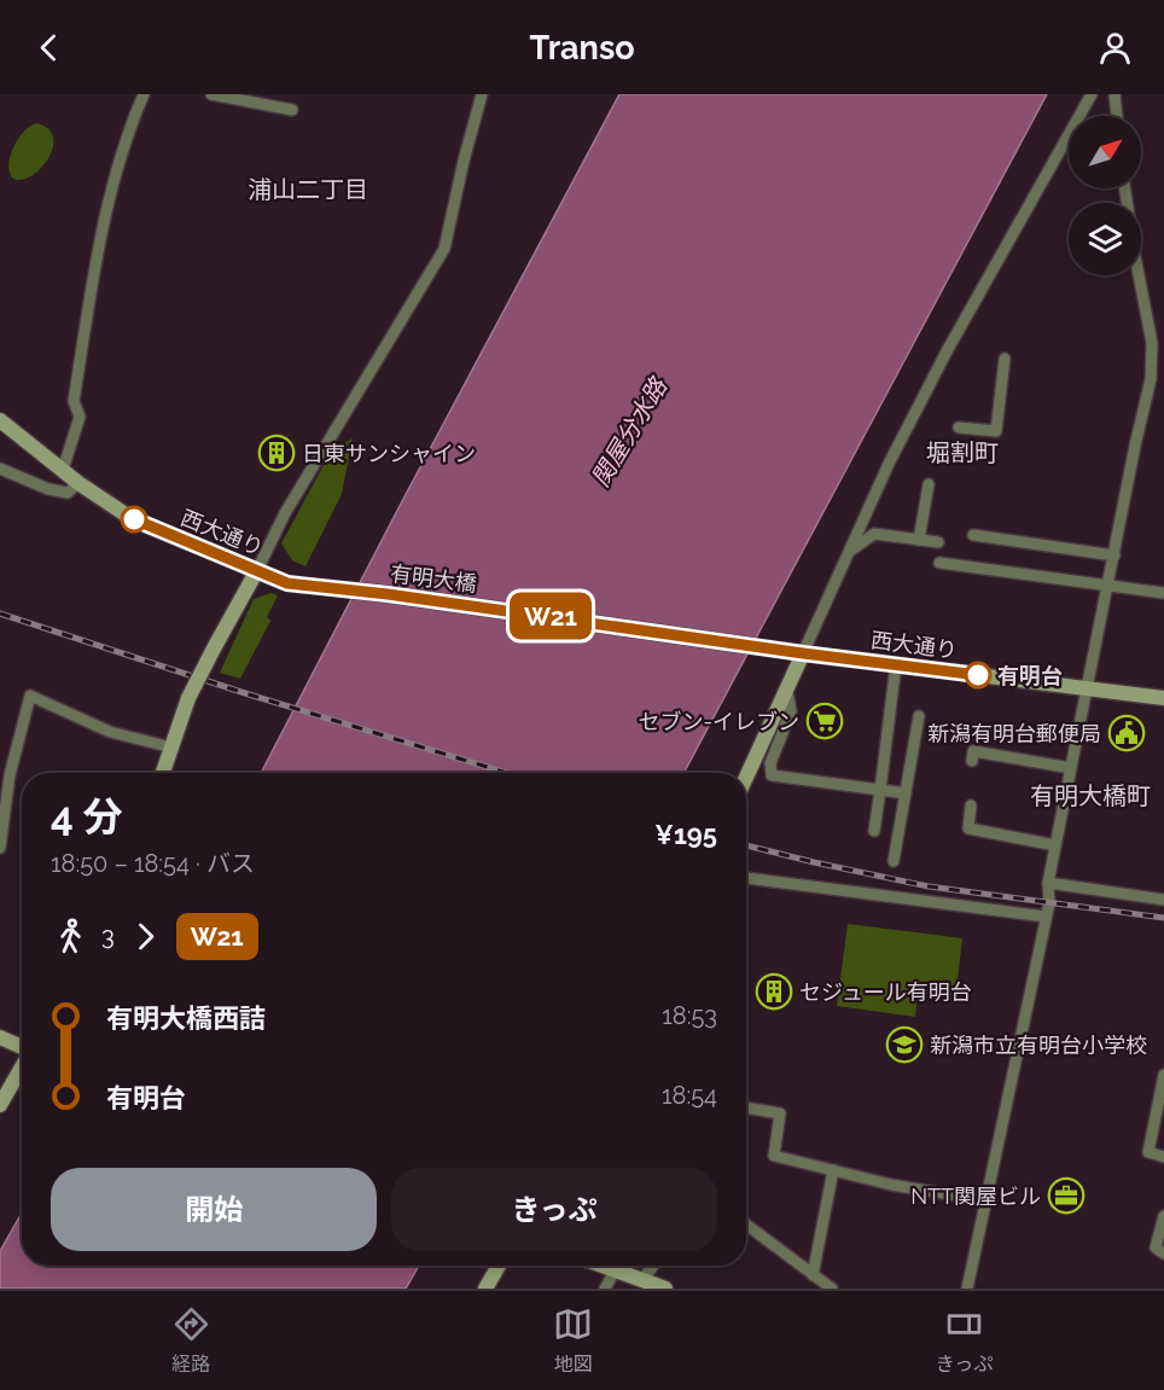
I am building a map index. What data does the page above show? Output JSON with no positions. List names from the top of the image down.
{
  "streets": {
    "street": ["西大通り", "有明大橋"]
  },
  "crossings": [
    ["西大通り", "有明大橋"]
  ],
  "districts": ["浦山二丁目", "堀割町", "有明大橋町"],
  "water": ["関屋分水路"],
  "places": {
    "building": ["日東サンシャイン", "セジュール有明台"],
    "other": ["有明台"],
    "supermarket": ["セブン-イレブン"],
    "public building": ["新潟有明台郵便局"],
    "school or university": ["新潟市立有明台小学校"],
    "office": ["NTT関屋ビル"]
  },
  "lines": ["bus line W21"],
  "north": "top right",
  "page": {
    "header": "Transo",
    "on_map": "W21",
    "heading": ["4 分", "18:50 – 18:54 · バス", "¥195"],
    "legs": ["3", "W21"],
    "list": [
      {
        "name": "有明大橋西詰",
        "value": "18:53"
      },
      {
        "name": "有明台",
        "value": "18:54"
      }
    ],
    "buttons": ["開始", "きっぷ"],
    "tabs": ["経路", "地図", "きっぷ"]
  }
}
